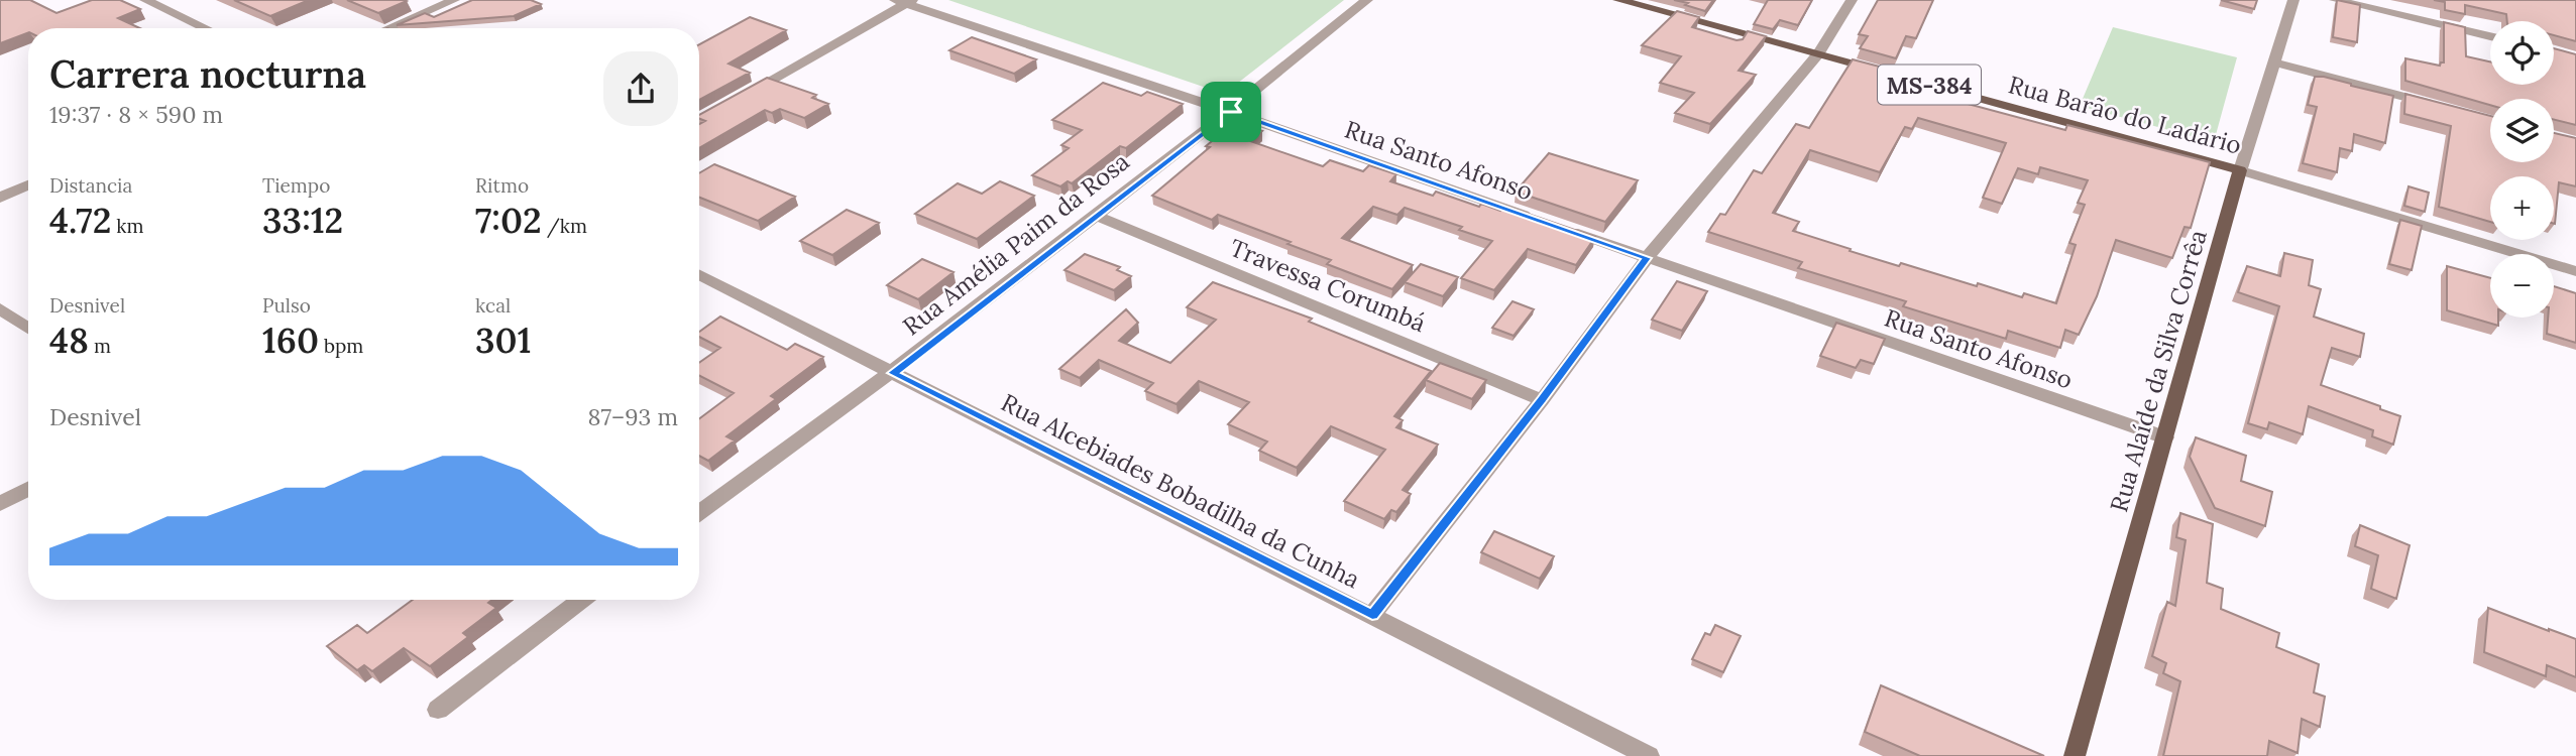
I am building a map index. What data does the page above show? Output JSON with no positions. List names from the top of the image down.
{
  "streets": {
    "main road": ["MS-384", "Rua Barão do Ladário", "Rua Alaíde da Silva Corrêa"],
    "street": [
      "Rua Santo Afonso",
      "Rua Amélia Paim da Rosa",
      "Travessa Corumbá",
      "Rua Alcebiades Bobadilha da Cunha"
    ]
  },
  "crossings": [
    ["Rua Barão do Ladário", "Rua Alaíde da Silva Corrêa"],
    ["Rua Santo Afonso", "Rua Amélia Paim da Rosa"],
    ["Rua Santo Afonso", "Rua Alaíde da Silva Corrêa"],
    ["Rua Amélia Paim da Rosa", "Travessa Corumbá"],
    ["Rua Amélia Paim da Rosa", "Rua Alcebiades Bobadilha da Cunha"]
  ],
  "page": {
    "map_buttons": ["+", "−"],
    "heading": ["Carrera nocturna", "19:37 · 8 × 590 m"],
    "stats": [
      ["Distancia", "4.72 km"],
      ["Tiempo", "33:12"],
      ["Ritmo", "7:02 /km"],
      ["Desnivel", "48 m"],
      ["Pulso", "160 bpm"],
      ["kcal", "301"]
    ],
    "chart": ["Desnivel", "87–93 m"]
  }
}
